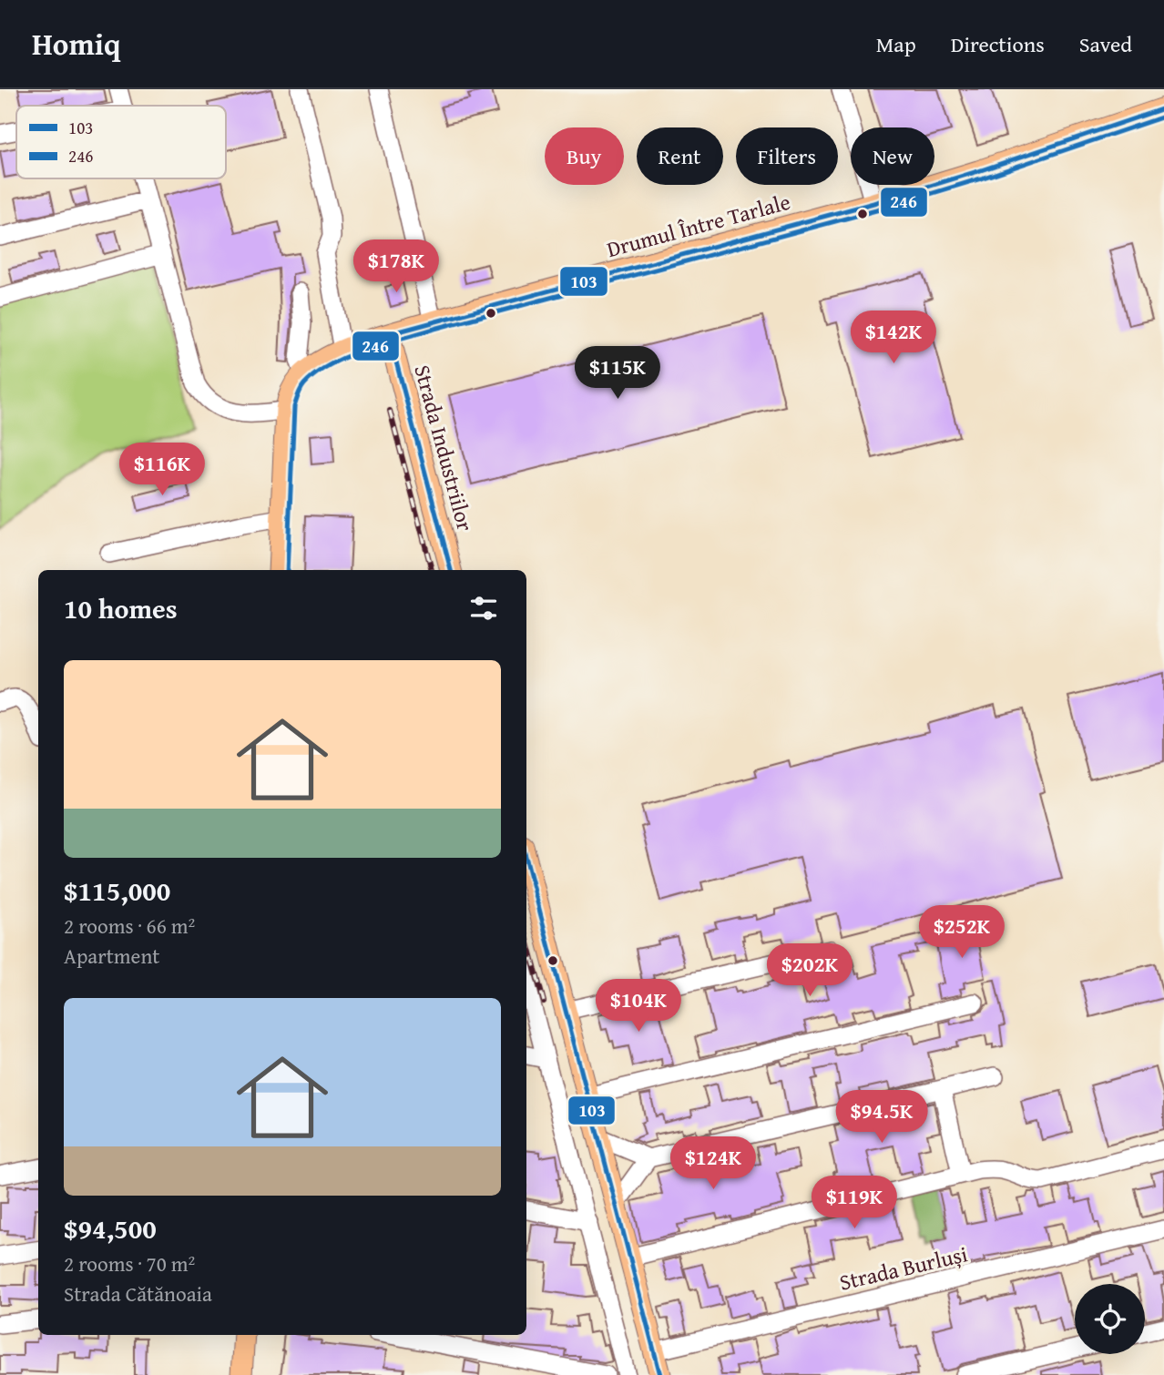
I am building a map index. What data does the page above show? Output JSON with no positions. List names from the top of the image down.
{
  "streets": {
    "main road": ["Drumul Între Tarlale", "Strada Industriilor"],
    "street": ["Strada Burluși"]
  },
  "crossings": [
    ["Drumul Între Tarlale", "Strada Industriilor"]
  ],
  "lines": ["transit line 103", "transit line 246"],
  "legend": ["103", "246"],
  "page": {
    "header": "Homiq",
    "nav": ["Map", "Directions", "Saved"],
    "chip": [
      "Buy",
      "Rent",
      "Filters",
      "New"
    ],
    "price": [
      "$178K",
      "$142K",
      "$115K",
      "$116K",
      "$252K",
      "$202K",
      "$104K",
      "$94.5K",
      "$124K",
      "$119K"
    ],
    "heading": "10 homes",
    "list": [
      {
        "name": "$115,000",
        "note": "2 rooms · 66 m² · Apartment"
      },
      {
        "name": "$94,500",
        "note": "2 rooms · 70 m² · Strada Cătănoaia"
      }
    ]
  }
}
